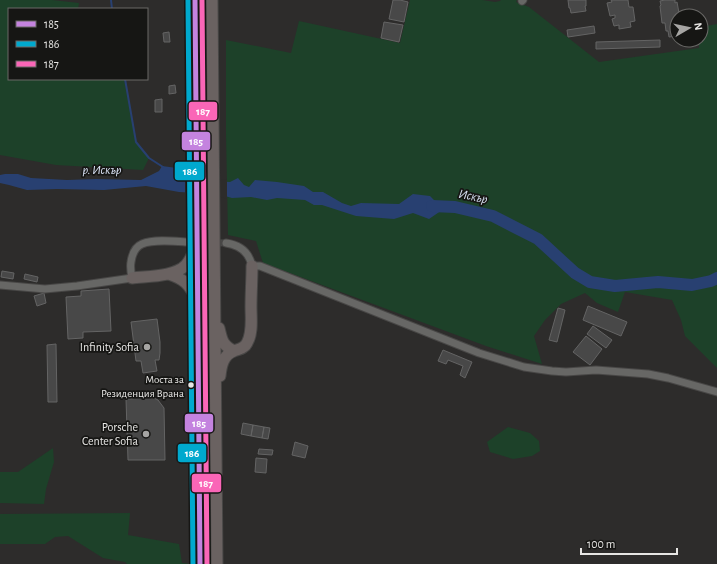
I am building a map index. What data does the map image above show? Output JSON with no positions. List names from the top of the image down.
{
  "water": ["р. Искър", "Искър"],
  "places": ["Infinity Sofia", "Моста за Резиденция Врана", "Porsche Center Sofia"],
  "lines": ["transit line 185", "transit line 186", "transit line 187"],
  "legend": ["185", "186", "187"],
  "scale_bar": "100 m",
  "north": "right"
}
